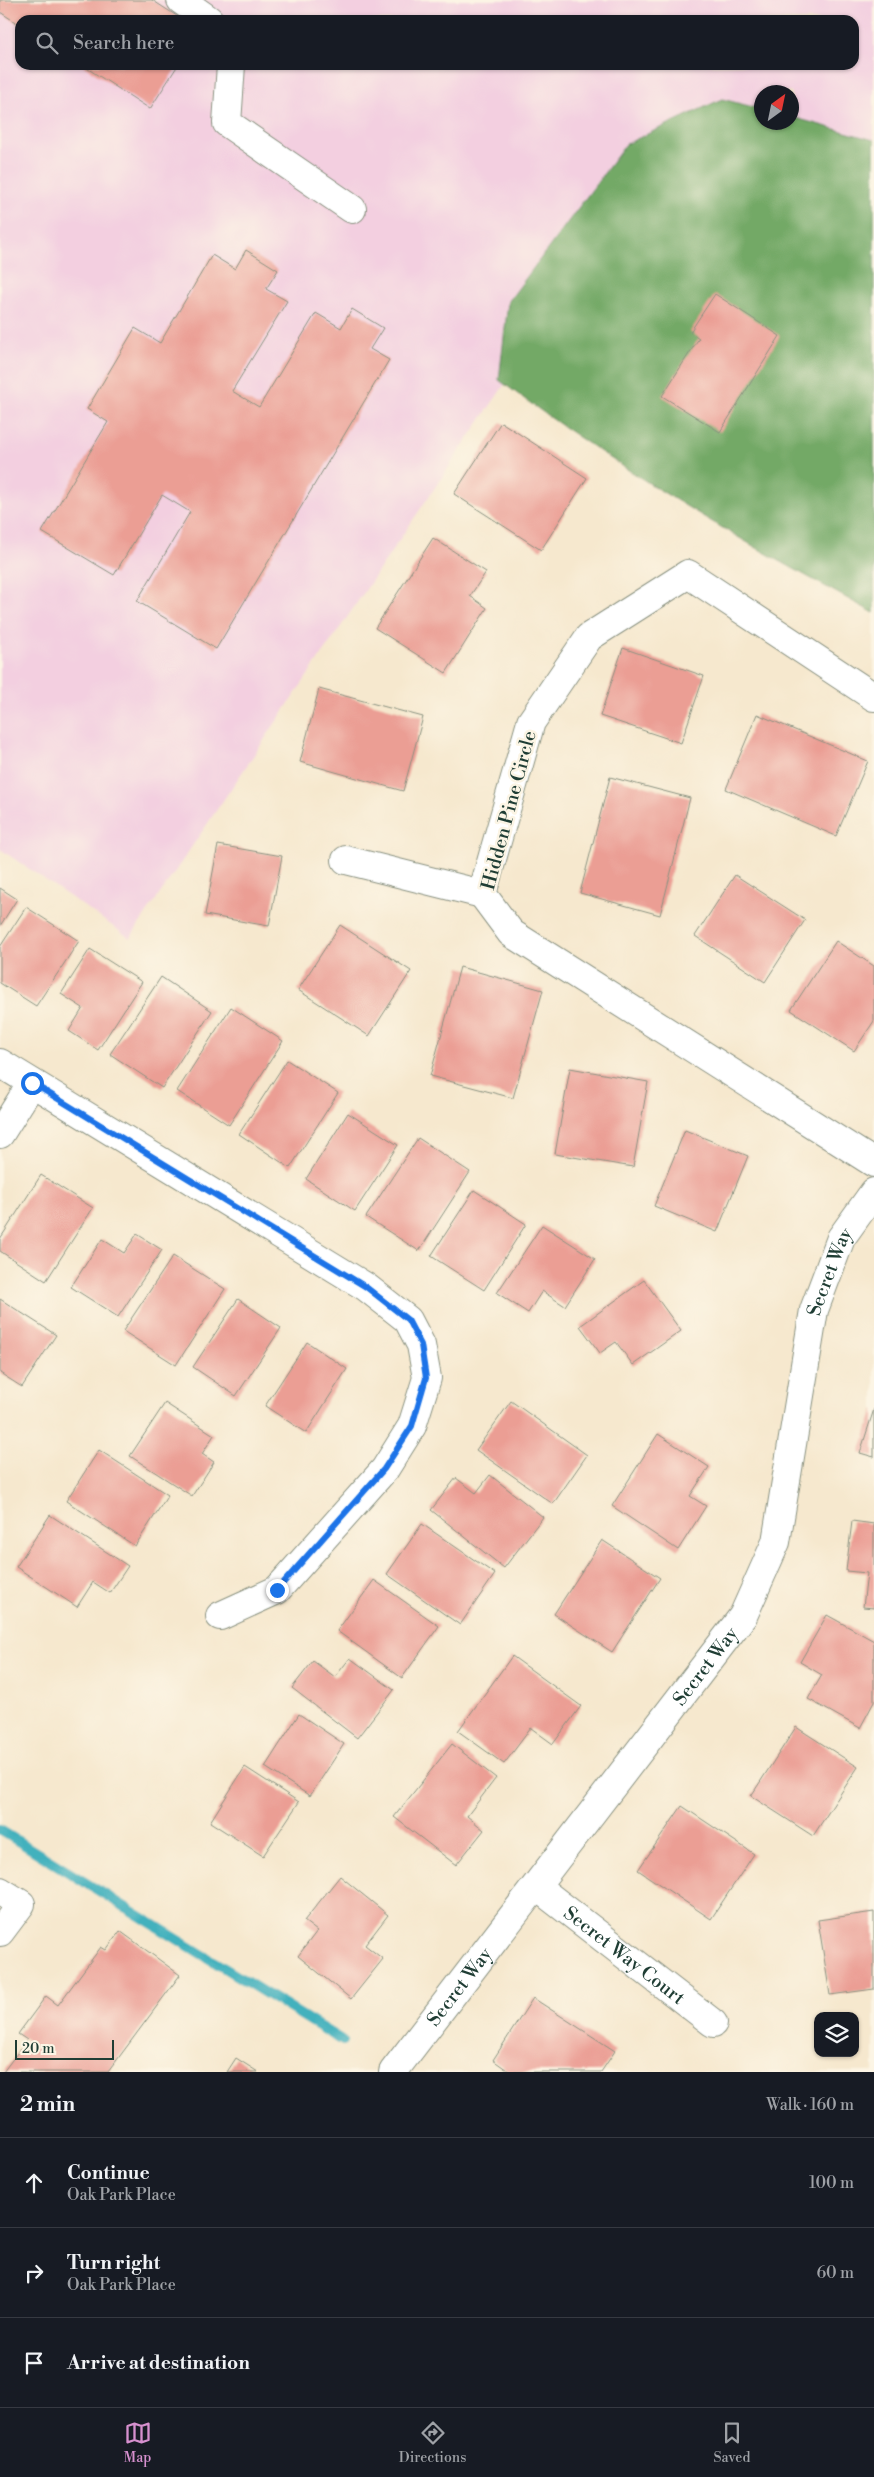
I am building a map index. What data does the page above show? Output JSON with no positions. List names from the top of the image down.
{
  "streets": {
    "street": ["Hidden Pine Circle", "Secret Way", "Secret Way Court"]
  },
  "crossings": [
    ["Secret Way", "Secret Way Court"]
  ],
  "scale_bar": "20 m",
  "north": "top right",
  "page": {
    "search": "Search here",
    "scale": "20 m",
    "heading": ["2 min", "Walk · 160 m"],
    "list": [
      ["Continue", "Oak Park Place", "100 m"],
      ["Turn right", "Oak Park Place", "60 m"],
      "Arrive at destination"
    ],
    "nav": ["Map", "Directions", "Saved"]
  }
}
